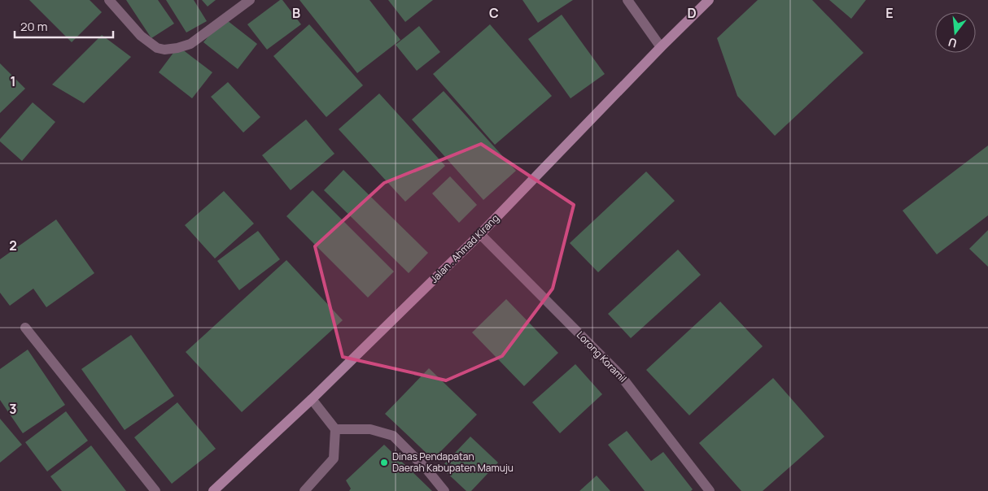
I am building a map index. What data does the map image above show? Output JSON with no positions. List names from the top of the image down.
{
  "streets": {
    "main road": ["Jalan . Ahmad Kirang"],
    "street": ["Lorong Koramil"]
  },
  "crossings": [
    ["Jalan . Ahmad Kirang", "Lorong Koramil"]
  ],
  "places": ["Dinas Pendapatan Daerah Kabupaten Mamuju"],
  "scale_bar": "20 m",
  "north": "bottom",
  "grid": {
    "columns": [
      "B",
      "C",
      "D",
      "E"
    ],
    "rows": ["1", "2", "3"]
  }
}
